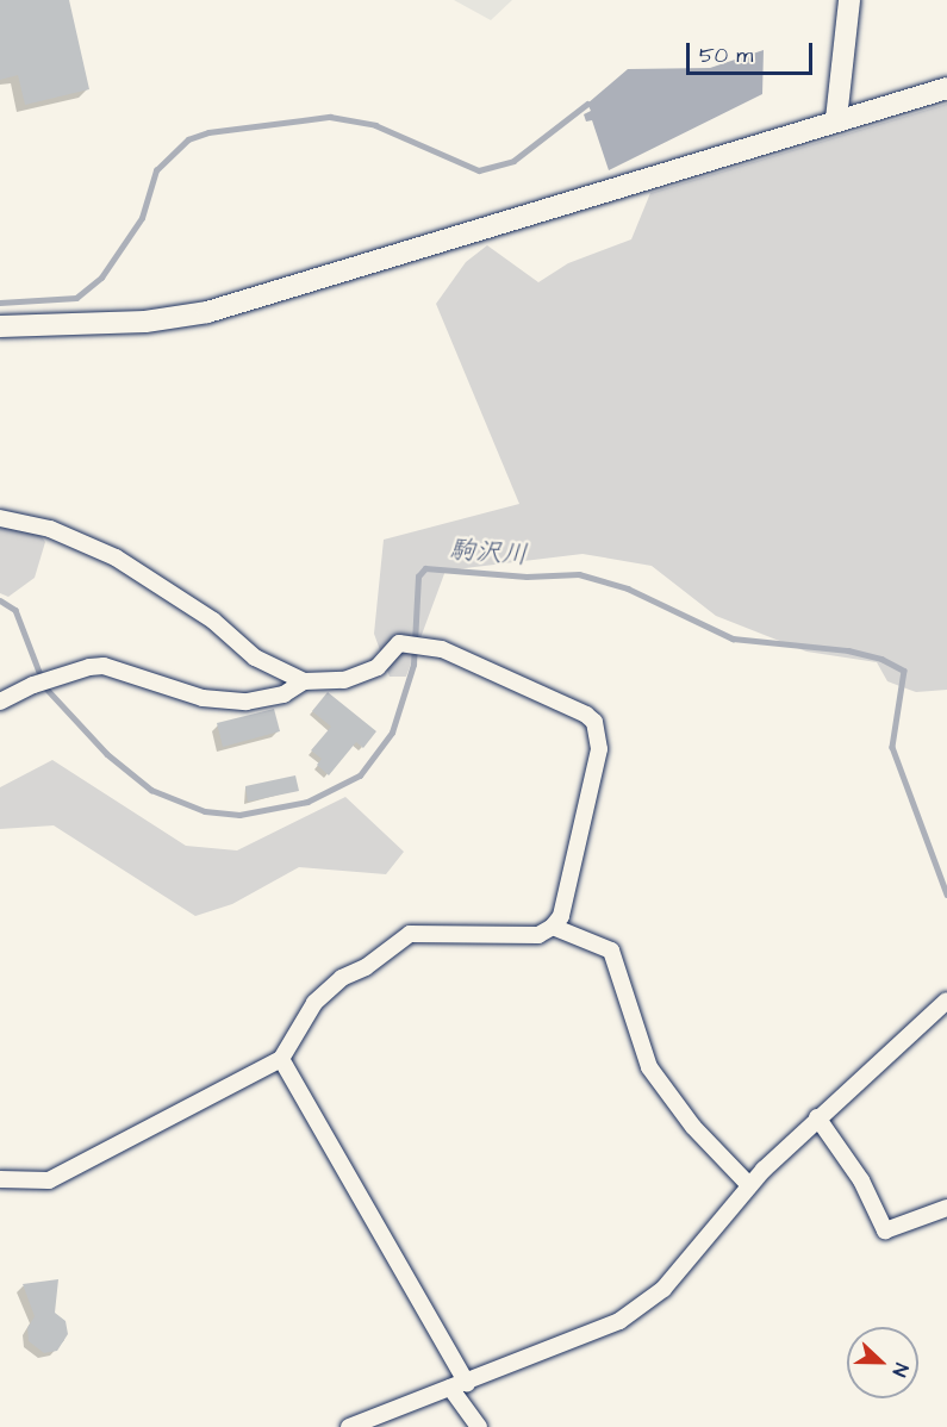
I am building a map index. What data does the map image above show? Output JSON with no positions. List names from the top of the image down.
{
  "water": ["駒沢川"],
  "scale_bar": "50 m",
  "north": "right"
}
